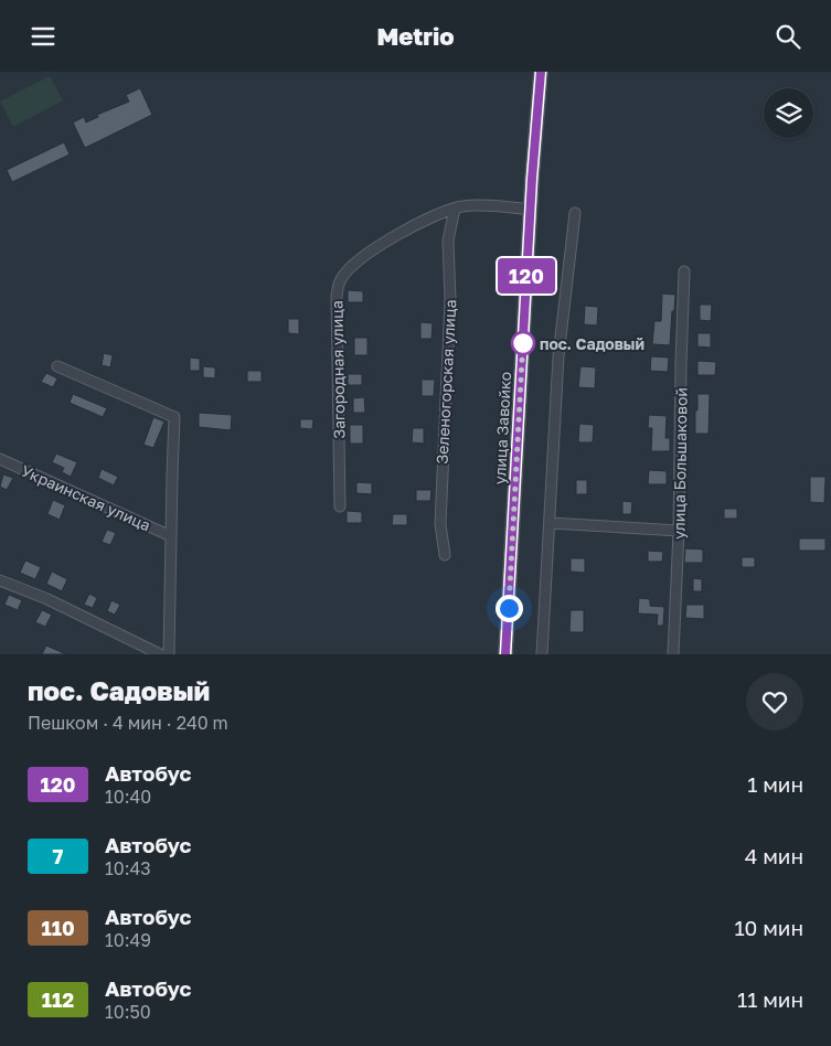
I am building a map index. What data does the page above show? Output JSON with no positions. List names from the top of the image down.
{
  "streets": {
    "main road": ["улица Завойко"],
    "street": [
      "Загородная улица",
      "Зеленогорская улица",
      "улица Большаковой",
      "Украинская улица"
    ]
  },
  "crossings": [
    ["Загородная улица", "Зеленогорская улица"],
    ["Загородная улица", "улица Завойко"]
  ],
  "places": ["пос. Садовый"],
  "lines": ["bus line 120"],
  "page": {
    "header": "Metrio",
    "on_map": "120",
    "heading": ["пос. Садовый", "Пешком · 4 мин · 240 m"],
    "list": [
      {
        "mark": "120",
        "name": "Автобус",
        "note": "10:40",
        "value": "1 мин"
      },
      {
        "mark": "7",
        "name": "Автобус",
        "note": "10:43",
        "value": "4 мин"
      },
      {
        "mark": "110",
        "name": "Автобус",
        "note": "10:49",
        "value": "10 мин"
      },
      {
        "mark": "112",
        "name": "Автобус",
        "note": "10:50",
        "value": "11 мин"
      }
    ]
  }
}
